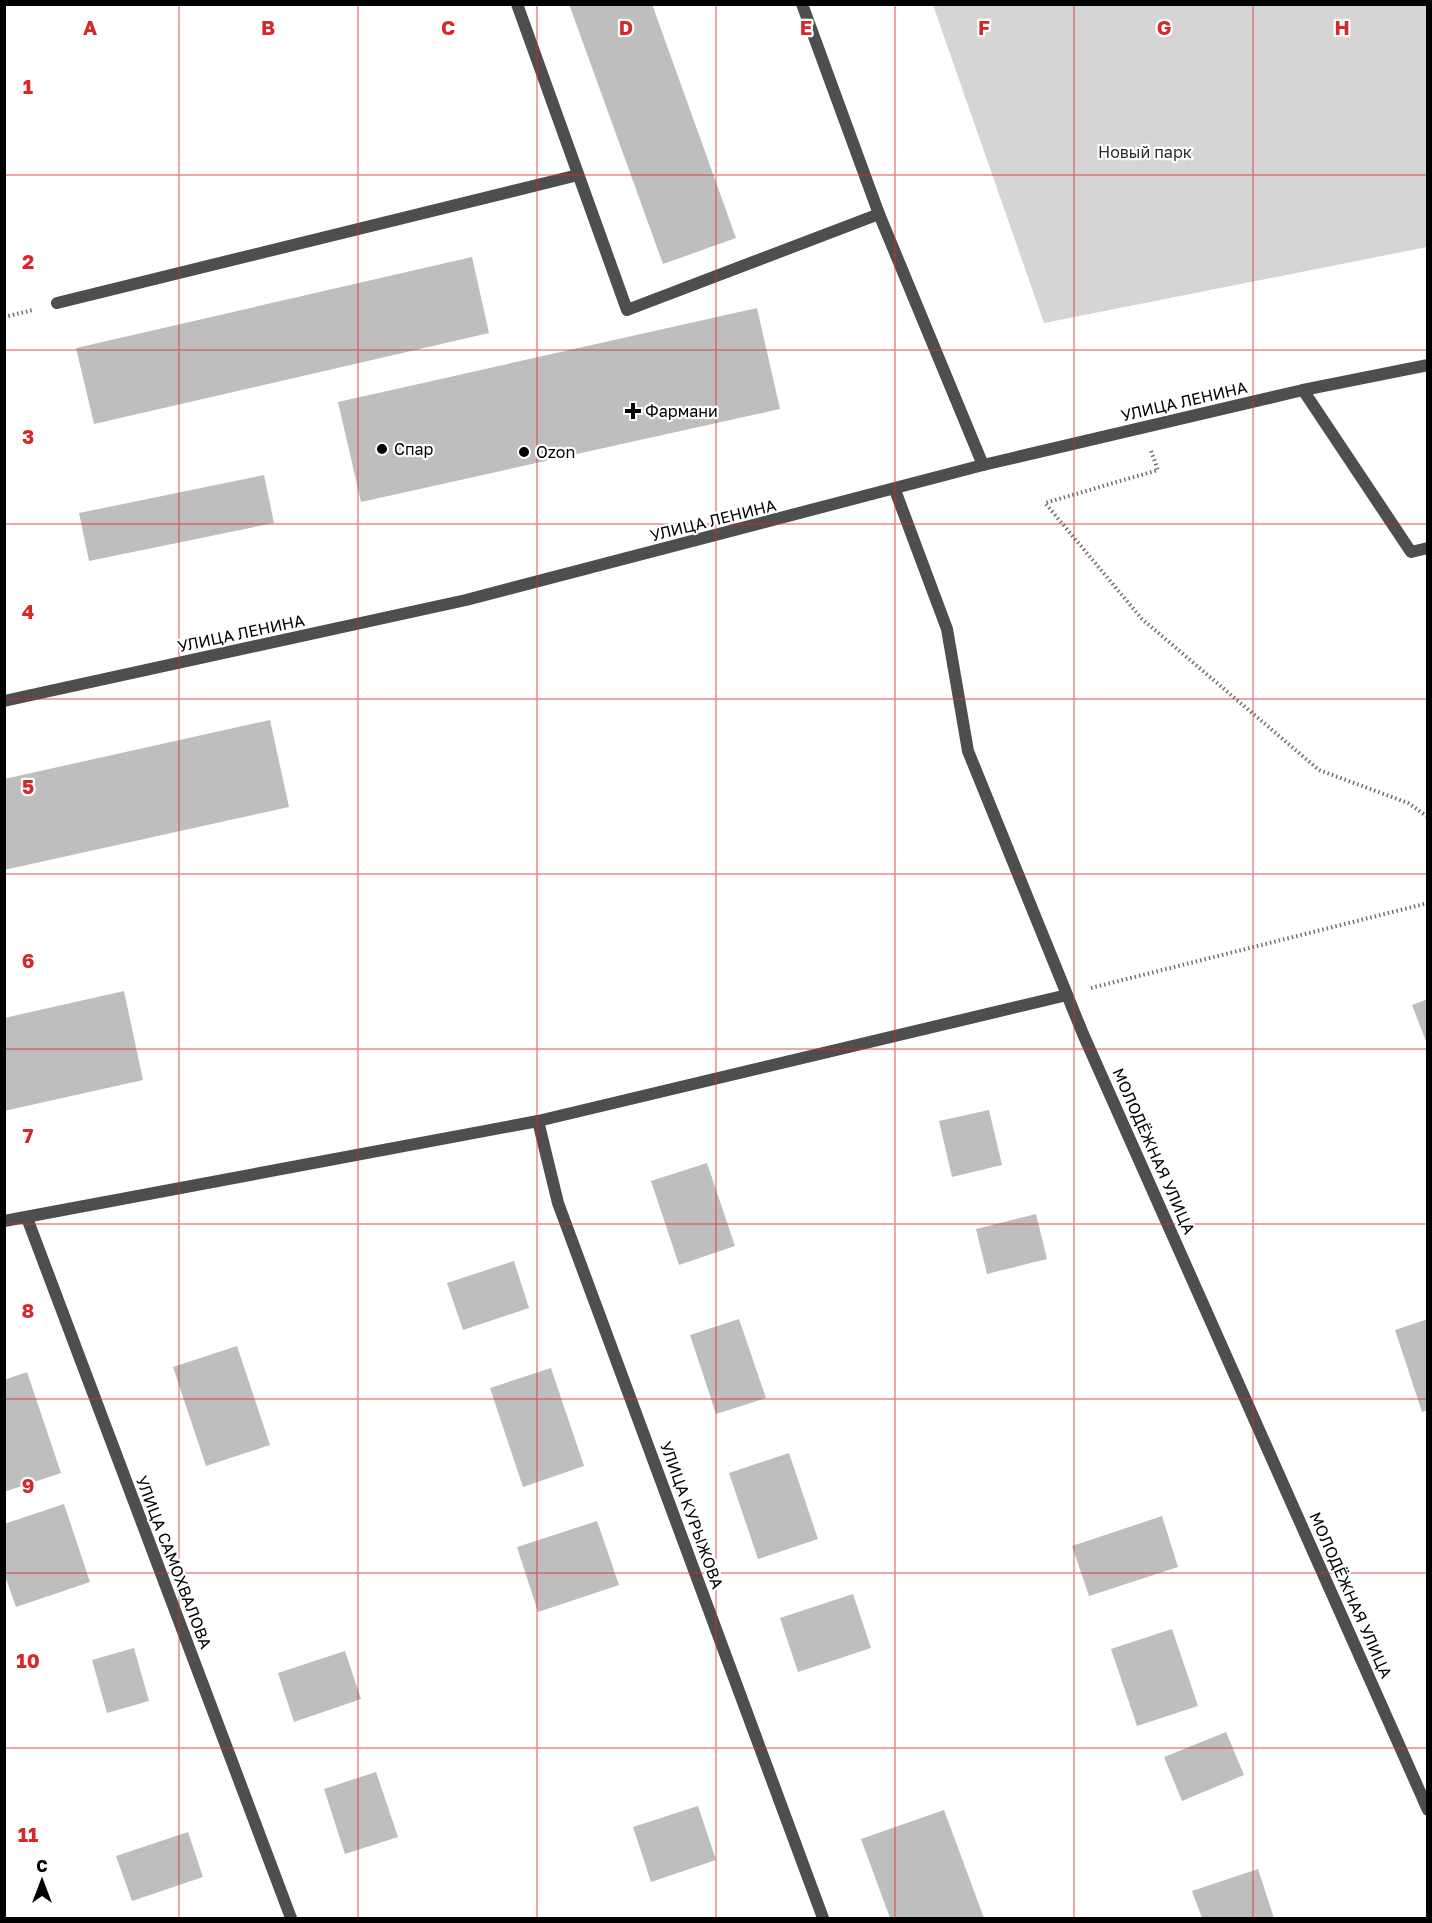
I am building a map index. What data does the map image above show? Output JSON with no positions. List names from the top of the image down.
{
  "streets": {
    "street": [
      "УЛИЦА ЛЕНИНА",
      "МОЛОДЁЖНАЯ УЛИЦА",
      "УЛИЦА КУРЫЖОВА",
      "УЛИЦА САМОХВАЛОВА"
    ]
  },
  "crossings": [
    ["УЛИЦА ЛЕНИНА", "МОЛОДЁЖНАЯ УЛИЦА"]
  ],
  "parks": ["Новый парк"],
  "places": {
    "health": ["Фармани"],
    "other": ["Спар", "Ozon"]
  },
  "north": "top",
  "grid": {
    "columns": [
      "A",
      "B",
      "C",
      "D",
      "E",
      "F",
      "G",
      "H"
    ],
    "rows": [
      "1",
      "2",
      "3",
      "4",
      "5",
      "6",
      "7",
      "8",
      "9",
      "10",
      "11"
    ]
  }
}
